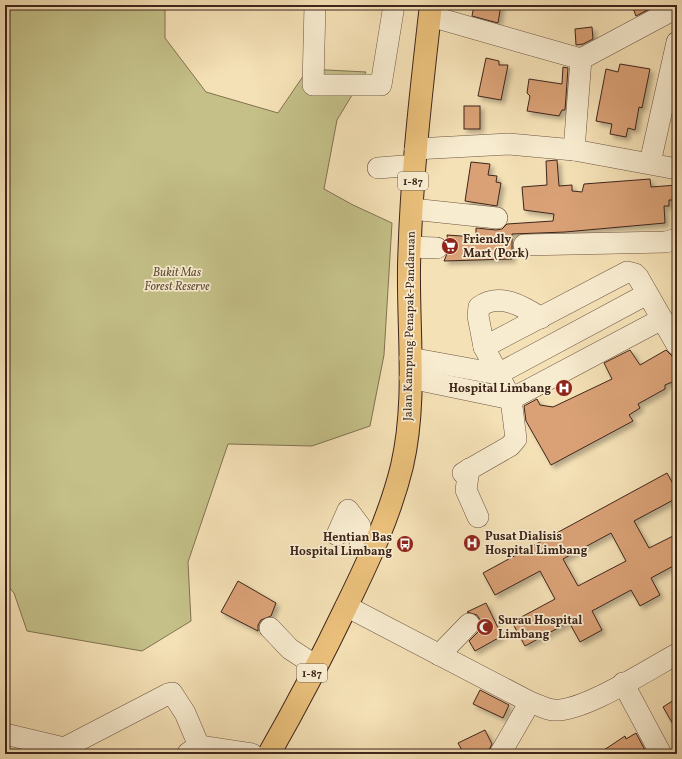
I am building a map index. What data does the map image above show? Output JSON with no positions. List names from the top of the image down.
{
  "streets": {
    "highway": ["1-87", "Jalan Kampung Penapak-Pandaruan"]
  },
  "parks": ["Bukit Mas Forest Reserve"],
  "places": {
    "supermarket": ["Friendly Mart (Pork)"],
    "hospital": ["Hospital Limbang", "Pusat Dialisis Hospital Limbang"],
    "bus stop": ["Hentian Bas Hospital Limbang"],
    "mosque": ["Surau Hospital Limbang"]
  }
}
